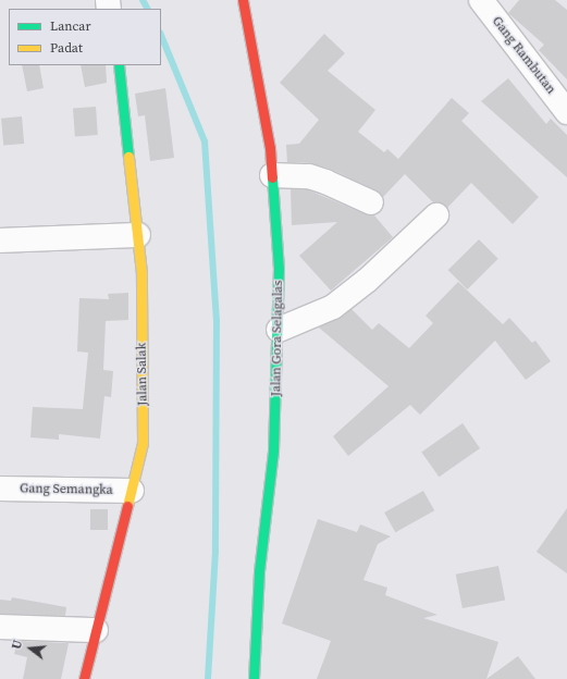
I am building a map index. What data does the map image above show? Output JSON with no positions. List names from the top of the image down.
{
  "streets": {
    "street": [
      "Gang Rambutan",
      "Jalan Gora Selagalas",
      "Jalan Salak",
      "Gang Semangka"
    ]
  },
  "crossings": [
    ["Jalan Salak", "Gang Semangka"]
  ],
  "legend": ["Lancar", "Padat"],
  "north": "left"
}
